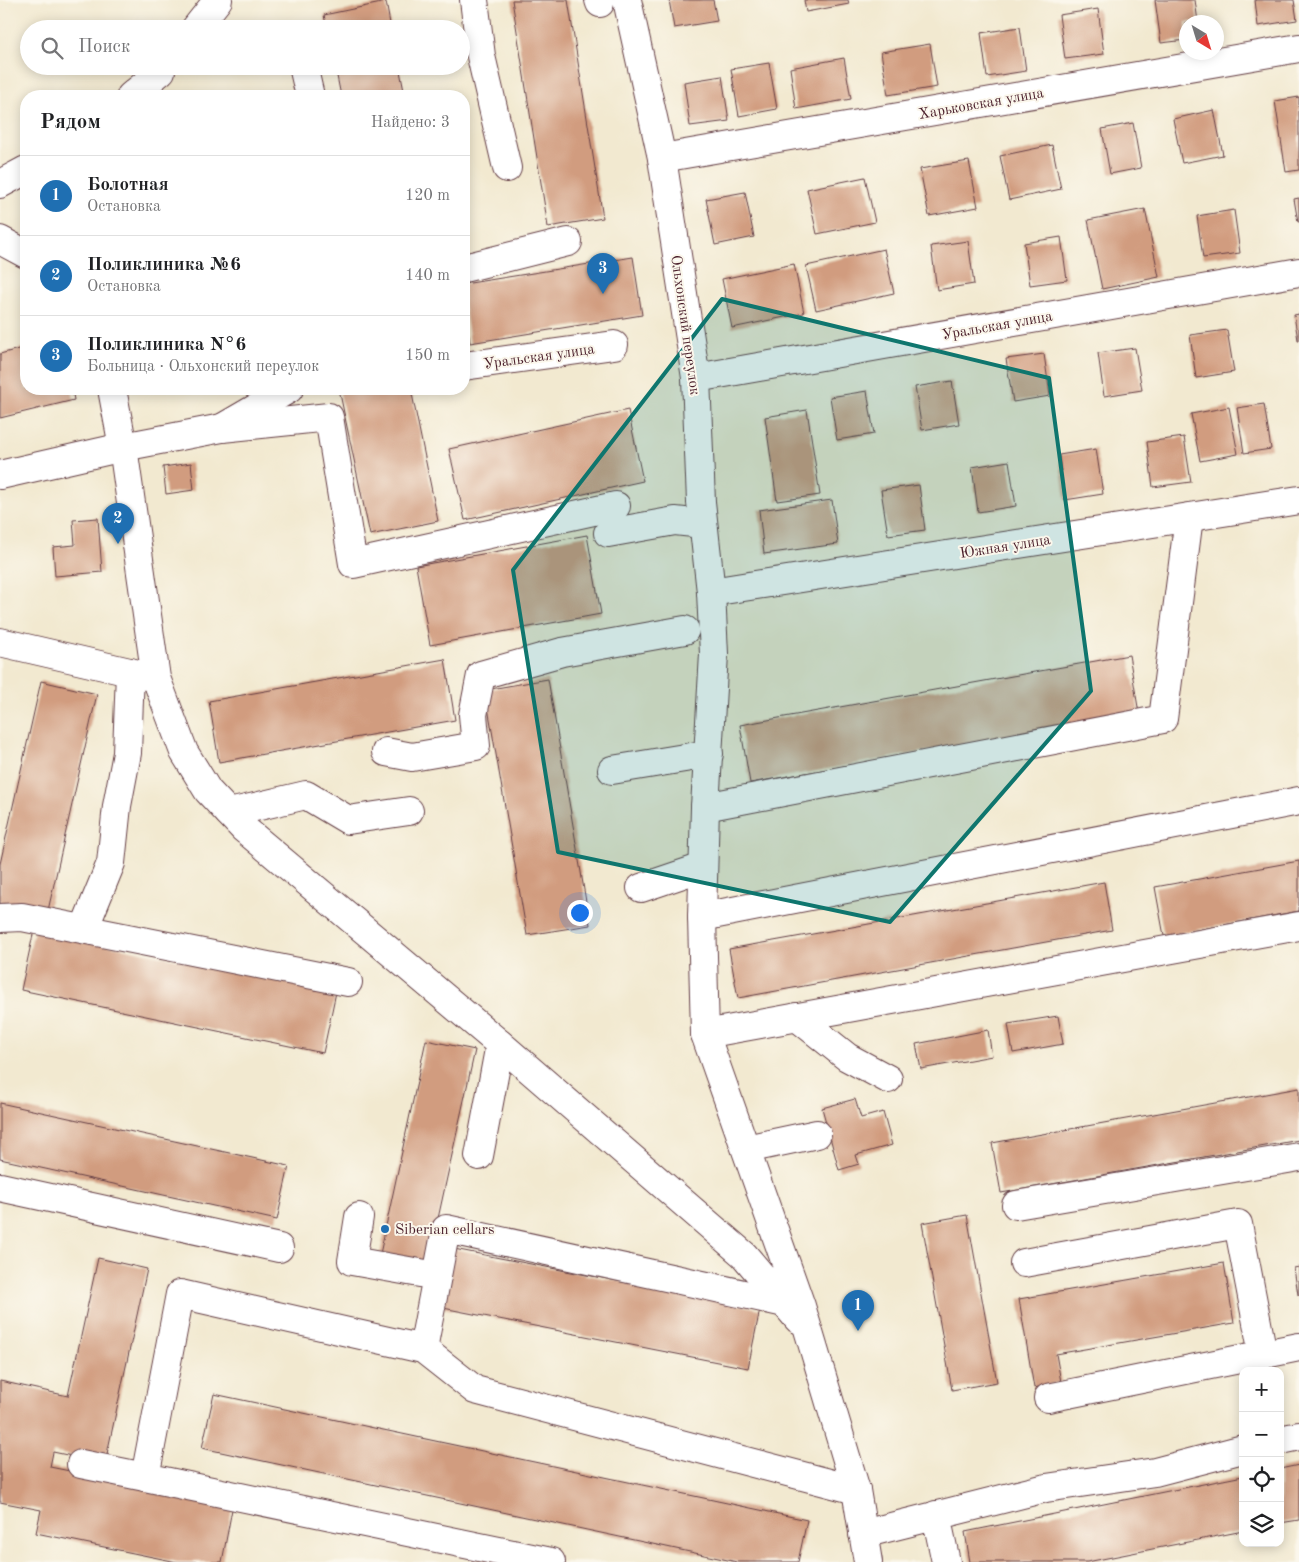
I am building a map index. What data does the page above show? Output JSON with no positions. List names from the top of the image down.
{
  "streets": {
    "street": [
      "Харьковская улица",
      "Ольхонский переулок",
      "Уральская улица",
      "Южная улица"
    ]
  },
  "crossings": [
    ["Харьковская улица", "Ольхонский переулок"],
    ["Ольхонский переулок", "Уральская улица"],
    ["Ольхонский переулок", "Южная улица"]
  ],
  "places": ["Siberian cellars"],
  "north": "bottom right",
  "page": {
    "search": "Поиск",
    "heading": ["Рядом", "Найдено: 3"],
    "list": [
      {
        "mark": "1",
        "name": "Болотная",
        "note": "Остановка",
        "value": "120 m"
      },
      {
        "mark": "2",
        "name": "Поликлиника №6",
        "note": "Остановка",
        "value": "140 m"
      },
      {
        "mark": "3",
        "name": "Поликлиника N°6",
        "note": "Больница · Ольхонский переулок",
        "value": "150 m"
      }
    ],
    "pins": ["3", "2", "1"],
    "map_buttons": ["+", "−"]
  }
}
